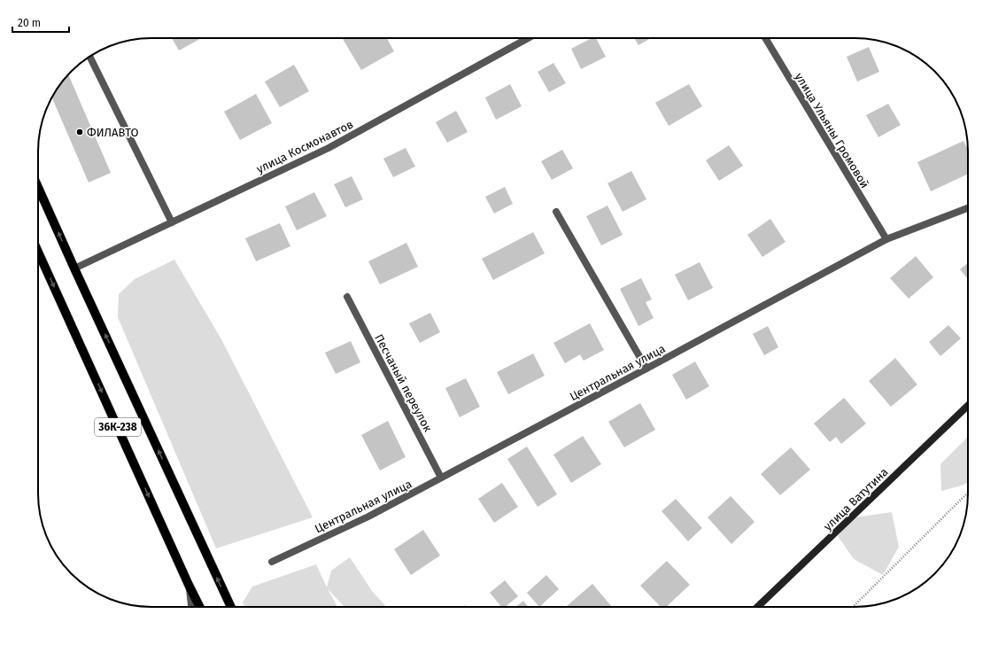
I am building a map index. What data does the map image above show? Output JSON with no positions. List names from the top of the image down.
{
  "streets": {
    "main road": ["36К-238", "улица Ватутина"],
    "street": [
      "улица Ульяны Громовой",
      "улица Космонавтов",
      "Центральная улица",
      "Песчаный переулок"
    ]
  },
  "crossings": [
    ["улица Ульяны Громовой", "Центральная улица"],
    ["Центральная улица", "Песчаный переулок"]
  ],
  "places": ["ФИЛАВТО"],
  "scale_bar": "20 m"
}
